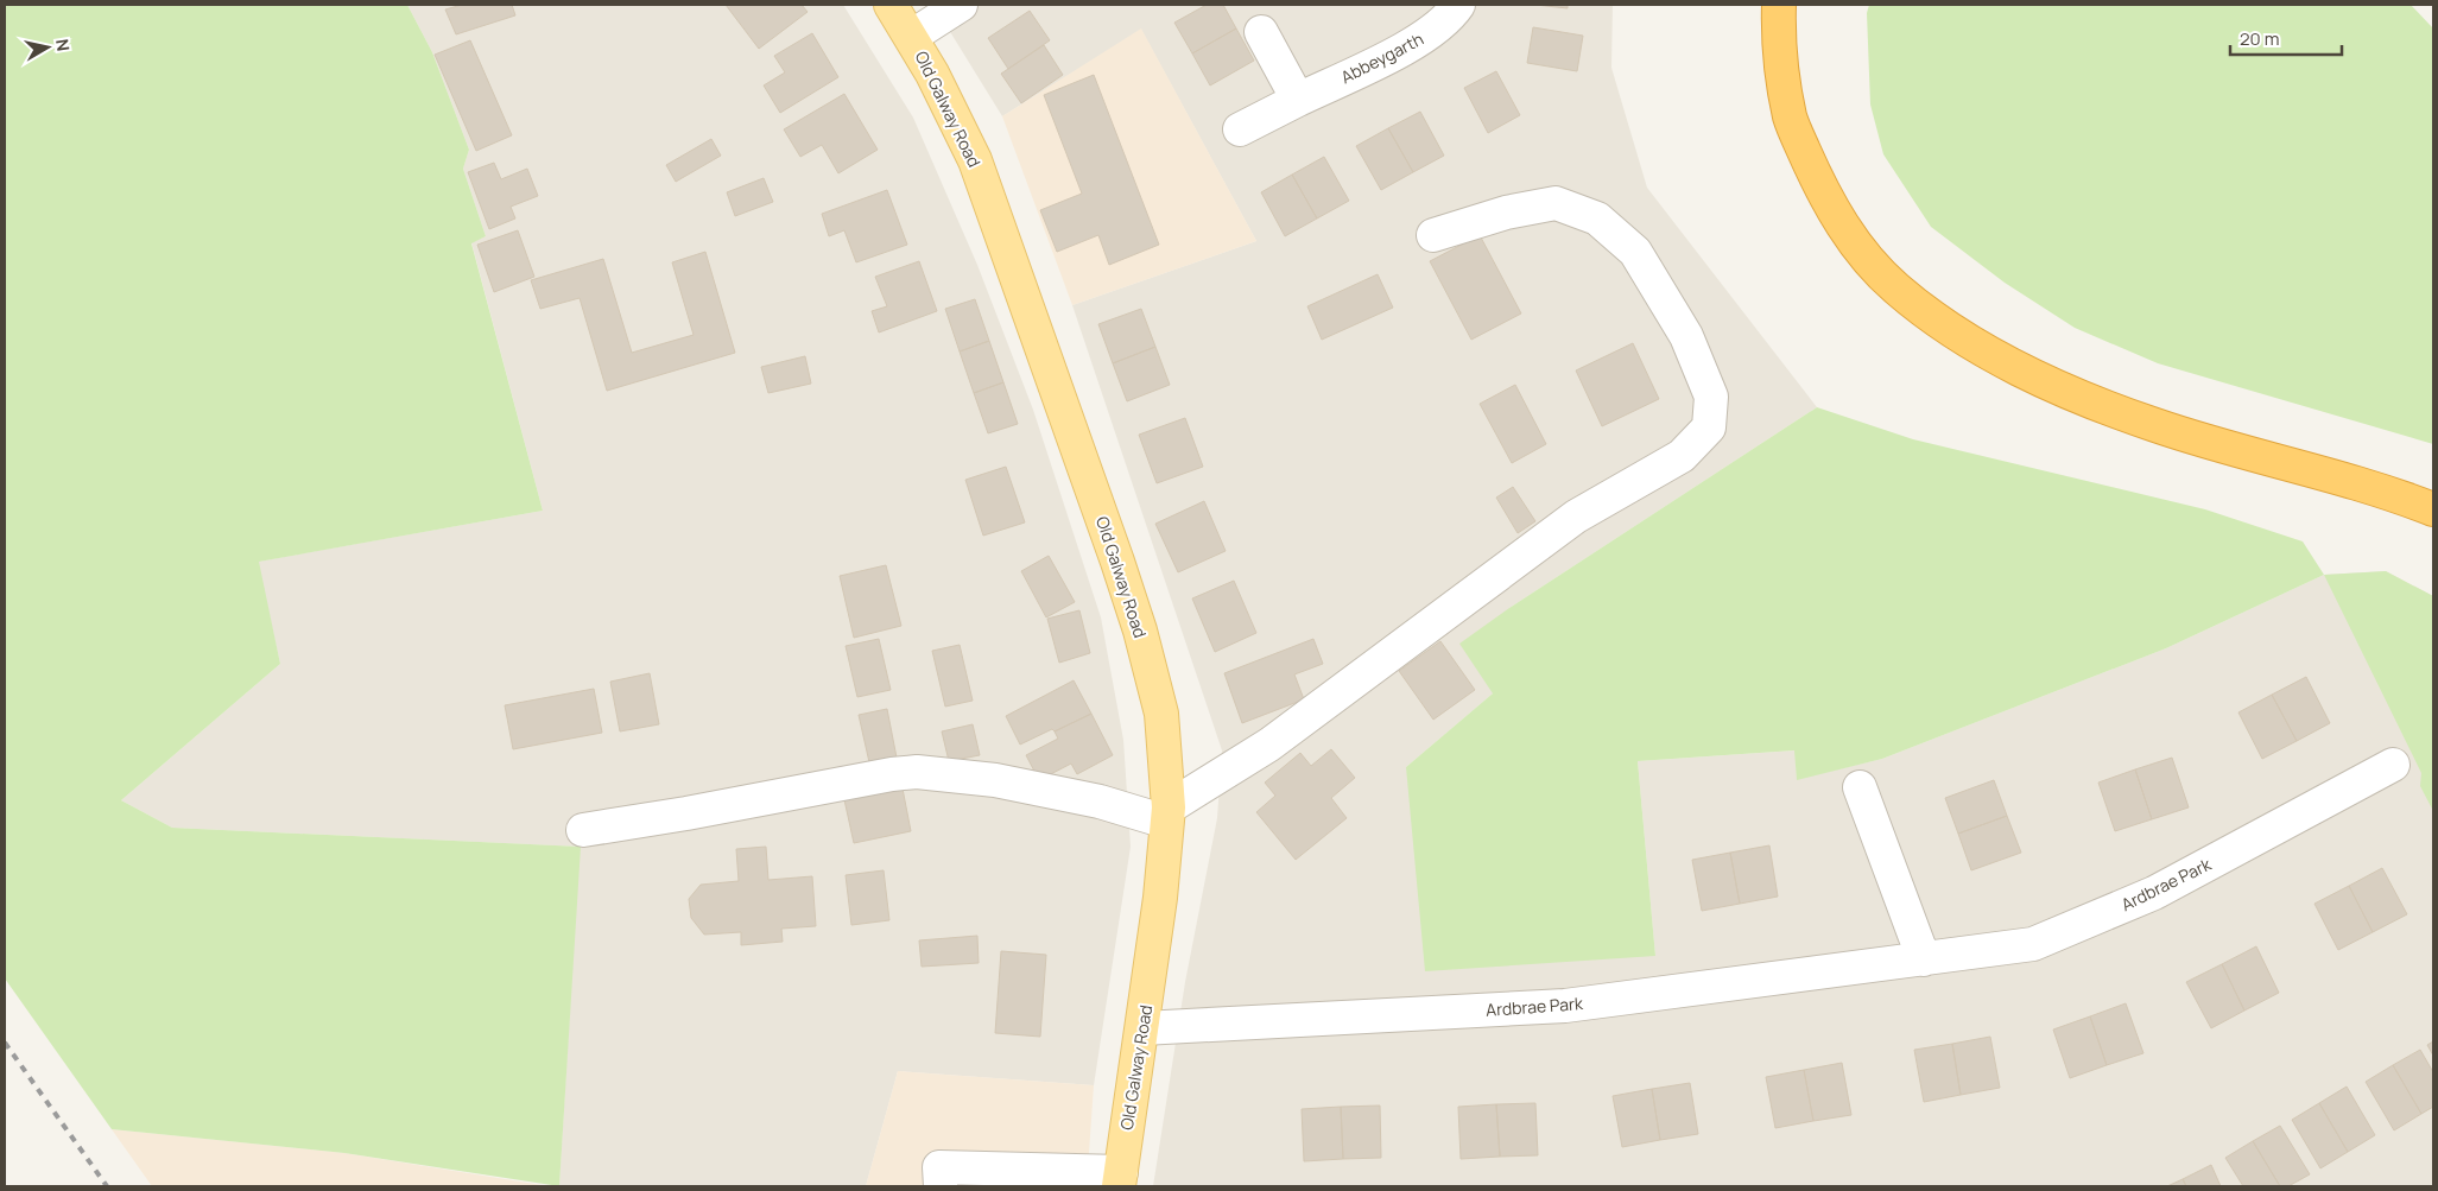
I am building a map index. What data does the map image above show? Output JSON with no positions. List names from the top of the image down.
{
  "streets": {
    "main road": ["Old Galway Road"],
    "street": ["Abbeygarth", "Ardbrae Park"]
  },
  "crossings": [
    ["Old Galway Road", "Ardbrae Park"]
  ],
  "scale_bar": "20 m",
  "north": "right"
}
